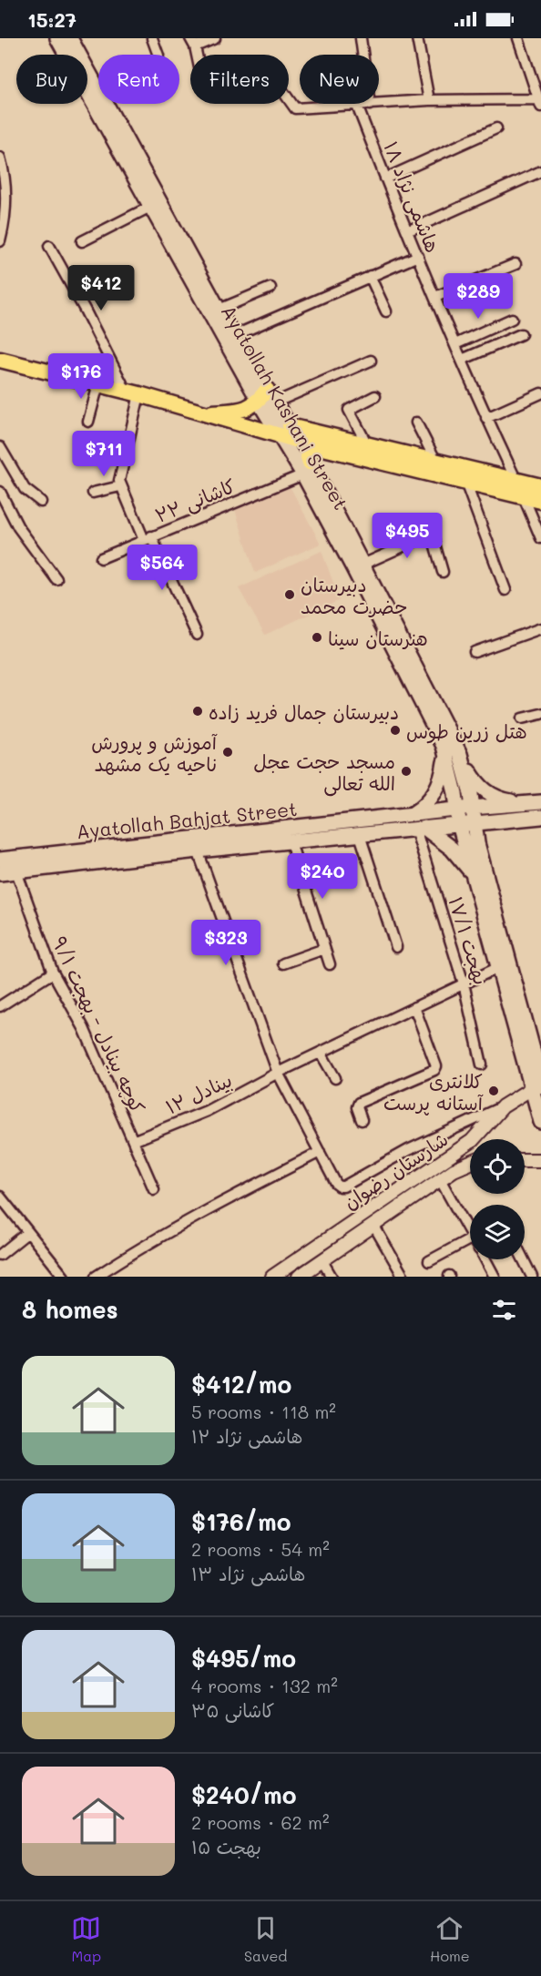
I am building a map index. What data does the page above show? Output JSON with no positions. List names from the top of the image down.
{
  "streets": {
    "main road": ["Ayatollah Kashani Street", "Ayatollah Bahjat Street"],
    "street": [
      "هاشمی نژاد ۱۸",
      "کاشانی ۲۲",
      "بهجت ۱۷/۱",
      "کوچه بینادل - بهجت ۹/۱",
      "بینادل ۱۲",
      "شارستان رضوان"
    ]
  },
  "crossings": [
    ["Ayatollah Kashani Street", "کاشانی ۲۲"],
    ["Ayatollah Kashani Street", "Ayatollah Bahjat Street"],
    ["Ayatollah Kashani Street", "بینادل ۱۲"],
    ["Ayatollah Kashani Street", "شارستان رضوان"],
    ["Ayatollah Bahjat Street", "بهجت ۱۷/۱"],
    ["Ayatollah Bahjat Street", "کوچه بینادل - بهجت ۹/۱"],
    ["بهجت ۱۷/۱", "بینادل ۱۲"],
    ["کوچه بینادل - بهجت ۹/۱", "بینادل ۱۲"]
  ],
  "places": [
    "دبیرستان حضرت محمد",
    "هنرستان سینا",
    "دبیرستان جمال فرید زاده",
    "هتل زرین طوس",
    "آموزش و پرورش ناحیه یک مشهد",
    "مسجد حجت عجل الله تعالی",
    "کلانتری آستانه پرست"
  ],
  "page": {
    "status": "15:27",
    "chip": [
      "Buy",
      "Rent",
      "Filters",
      "New"
    ],
    "price": [
      "$412",
      "$289",
      "$176",
      "$711",
      "$495",
      "$564",
      "$240",
      "$323"
    ],
    "heading": "8 homes",
    "list": [
      {
        "name": "$412/mo",
        "note": "5 rooms · 118 m² · هاشمی نژاد ۱۲"
      },
      {
        "name": "$176/mo",
        "note": "2 rooms · 54 m² · هاشمی نژاد ۱۳"
      },
      {
        "name": "$495/mo",
        "note": "4 rooms · 132 m² · کاشانی ۳۵"
      },
      {
        "name": "$240/mo",
        "note": "2 rooms · 62 m² · بهجت ۱۵"
      }
    ],
    "tabs": ["Map", "Saved", "Home"]
  }
}
